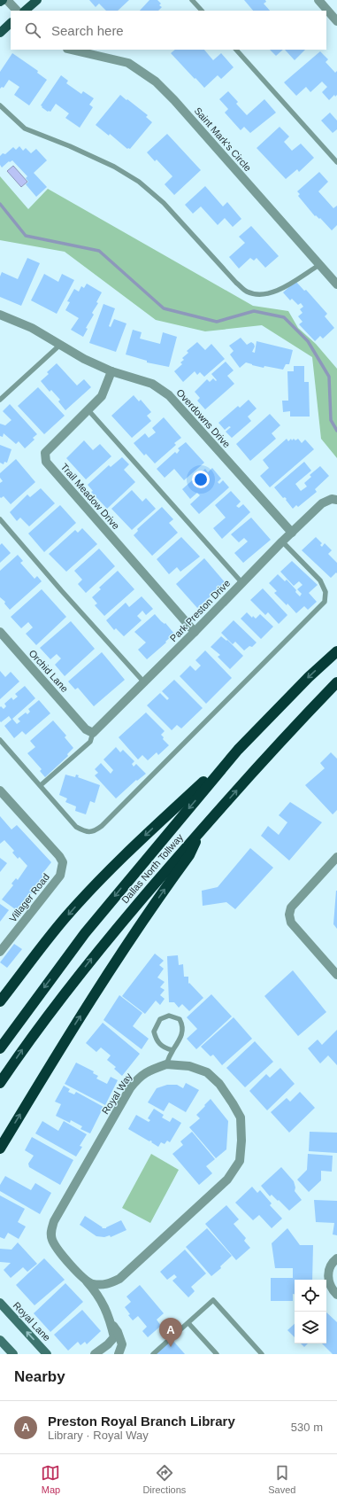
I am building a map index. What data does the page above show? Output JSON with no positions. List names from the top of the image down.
{
  "streets": {
    "highway": ["Dallas North Tollway"],
    "main road": ["Royal Lane"],
    "street": [
      "Saint Mark's Circle",
      "Overdowns Drive",
      "Trail Meadow Drive",
      "Park Preston Drive",
      "Orchid Lane",
      "Villager Road",
      "Royal Way"
    ]
  },
  "crossings": [
    ["Overdowns Drive", "Trail Meadow Drive"],
    ["Overdowns Drive", "Park Preston Drive"],
    ["Trail Meadow Drive", "Park Preston Drive"],
    ["Park Preston Drive", "Orchid Lane"]
  ],
  "one_way": ["Royal Lane"],
  "page": {
    "search": "Search here",
    "pins": "A",
    "heading": "Nearby",
    "list": [
      {
        "mark": "A",
        "name": "Preston Royal Branch Library",
        "note": "Library · Royal Way",
        "value": "530 m"
      }
    ],
    "nav": ["Map", "Directions", "Saved"]
  }
}
